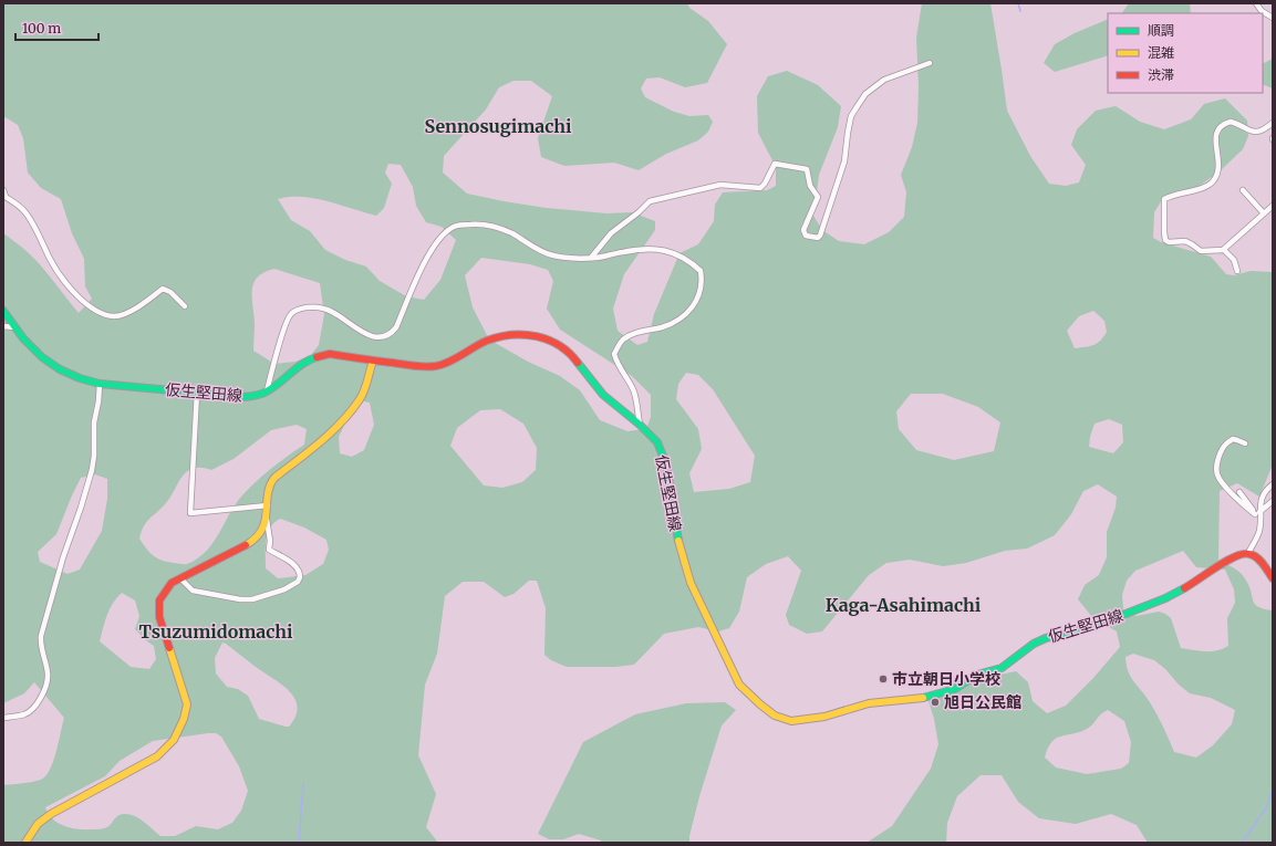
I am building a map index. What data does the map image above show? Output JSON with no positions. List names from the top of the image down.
{
  "streets": {
    "main road": ["仮生堅田線"]
  },
  "districts": ["Sennosugimachi", "Kaga-Asahimachi", "Tsuzumidomachi"],
  "places": ["市立朝日小学校", "旭日公民館"],
  "legend": ["順調", "混雑", "渋滞"],
  "scale_bar": "100 m"
}
